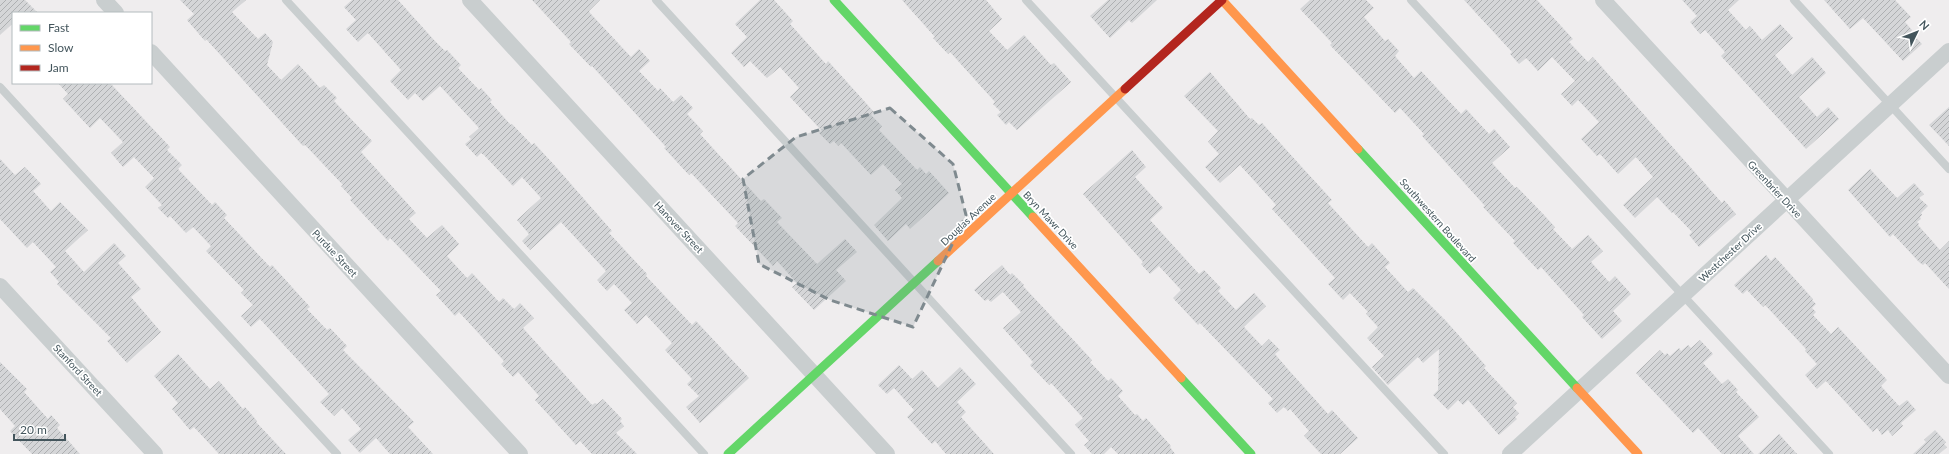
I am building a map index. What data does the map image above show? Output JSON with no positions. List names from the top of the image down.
{
  "streets": {
    "street": [
      "Greenbrier Drive",
      "Douglas Avenue",
      "Bryn Mawr Drive",
      "Southwestern Boulevard",
      "Hanover Street",
      "Westchester Drive",
      "Purdue Street",
      "Stanford Street"
    ]
  },
  "crossings": [
    ["Greenbrier Drive", "Westchester Drive"],
    ["Douglas Avenue", "Bryn Mawr Drive"],
    ["Douglas Avenue", "Southwestern Boulevard"],
    ["Douglas Avenue", "Hanover Street"],
    ["Southwestern Boulevard", "Westchester Drive"]
  ],
  "legend": ["Fast", "Slow", "Jam"],
  "scale_bar": "20 m",
  "north": "top right"
}
